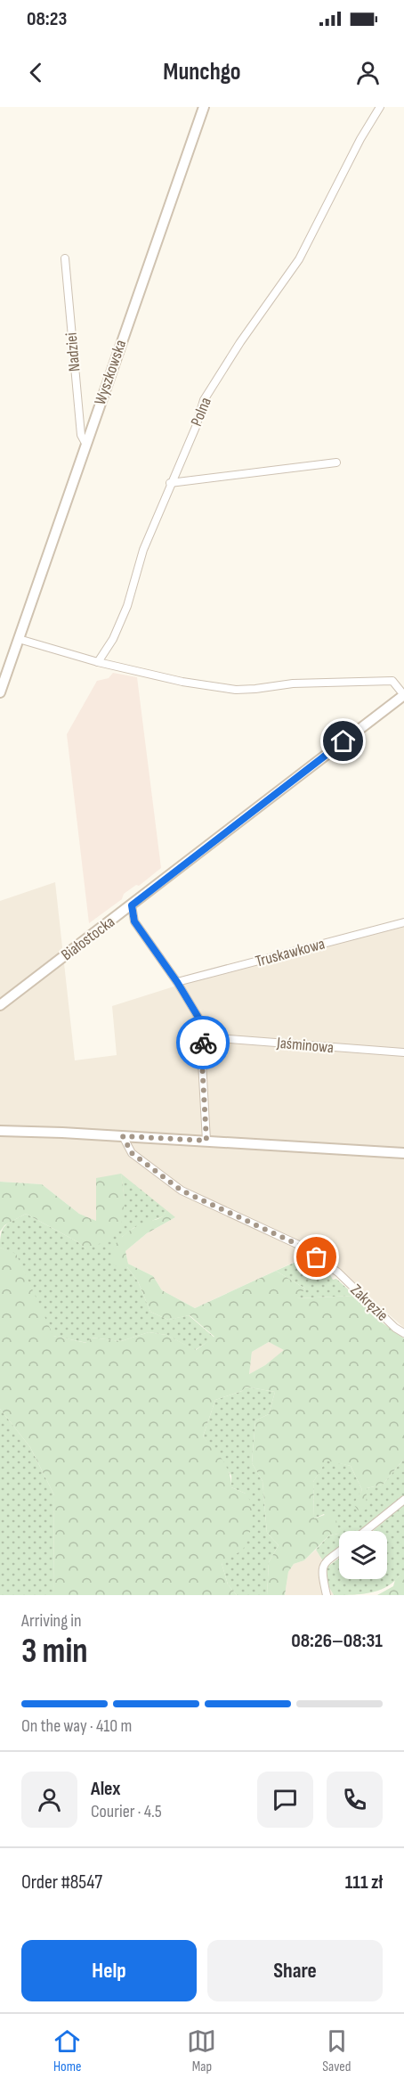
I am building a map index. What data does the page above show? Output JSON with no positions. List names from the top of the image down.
{
  "streets": {
    "street": [
      "Nadziei",
      "Wyszkowska",
      "Polna",
      "Białostocka",
      "Truskawkowa",
      "Jaśminowa",
      "Zakręzie"
    ]
  },
  "crossings": [
    ["Nadziei", "Wyszkowska"]
  ],
  "page": {
    "status": "08:23",
    "header": "Munchgo",
    "heading": ["3 min", "Arriving in", "08:26–08:31"],
    "panel": [
      "Alex",
      "Courier · 4.5",
      "Order #8547",
      "111 zł"
    ],
    "bar": "On the way · 410 m",
    "buttons": ["Help", "Share"],
    "tabs": ["Home", "Map", "Saved"]
  }
}
